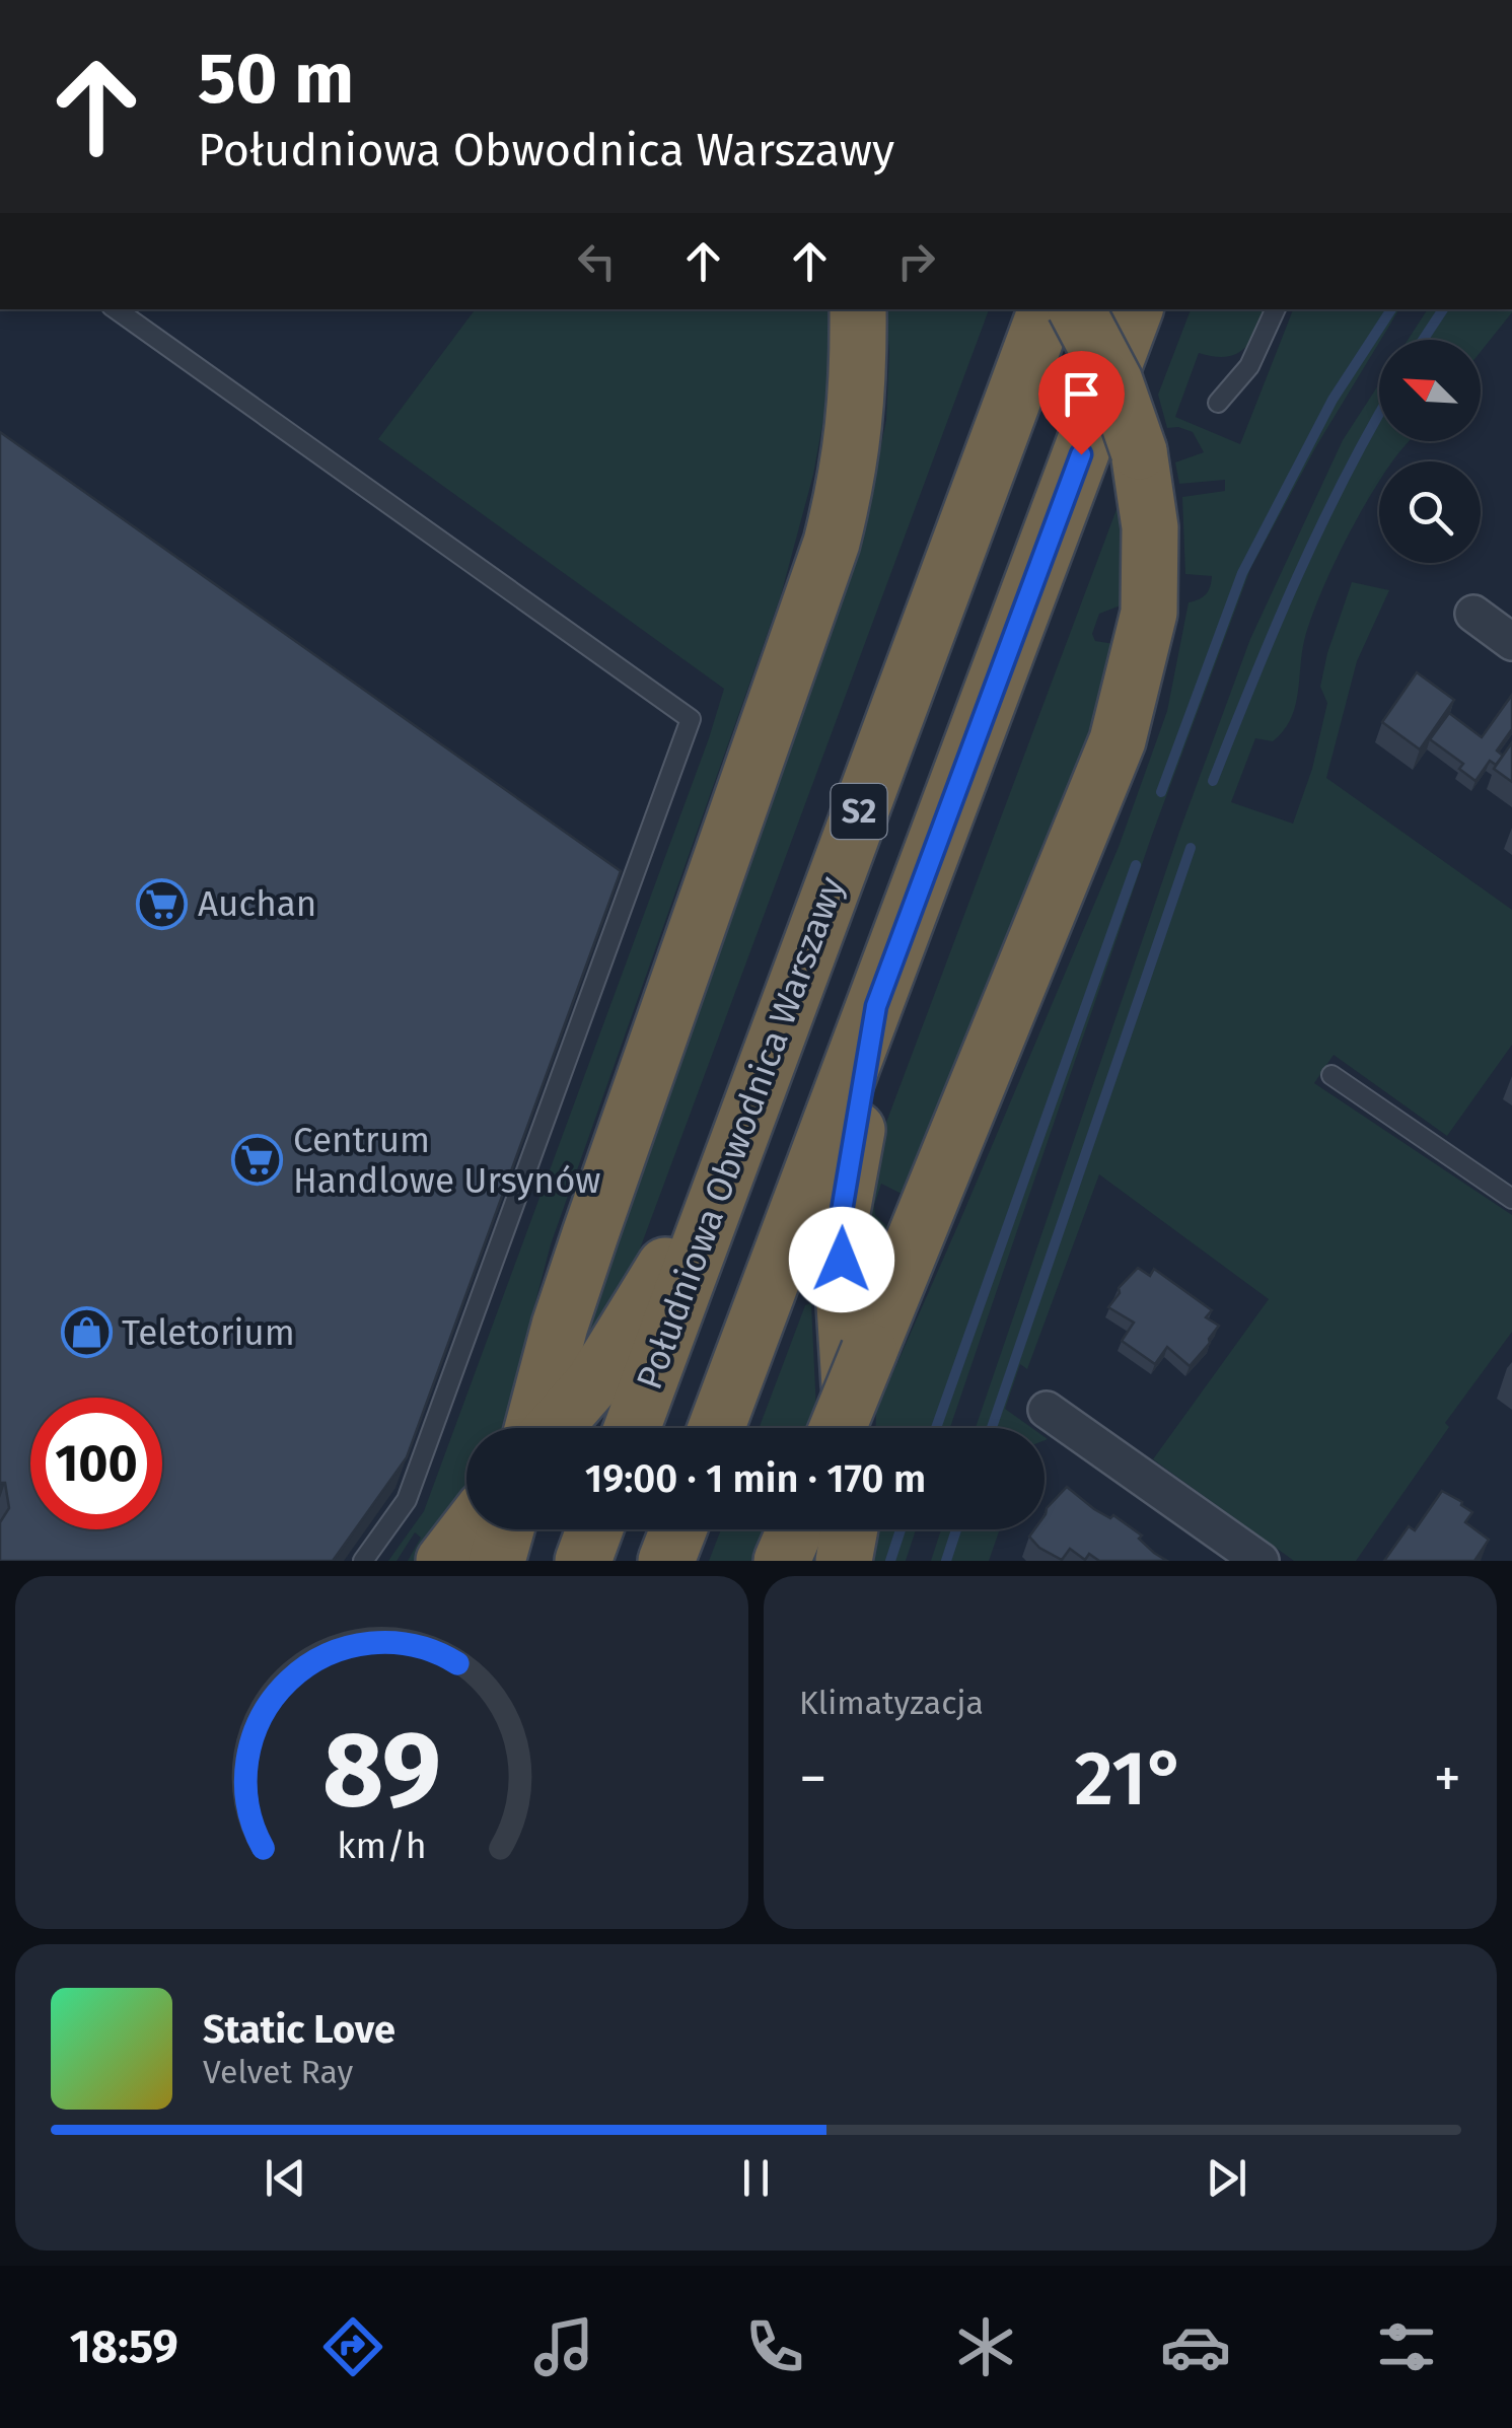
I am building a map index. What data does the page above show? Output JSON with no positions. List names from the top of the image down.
{
  "streets": {
    "highway": ["S2", "Południowa Obwodnica Warszawy"]
  },
  "places": {
    "supermarket": ["Auchan", "Centrum Handlowe Ursynów"],
    "shop": ["Teletorium"]
  },
  "north": "top left",
  "page": {
    "turn": ["50 m", "Południowa Obwodnica Warszawy"],
    "limit": "100",
    "trip": "19:00 · 1 min · 170 m",
    "tile": "Klimatyzacja",
    "heat": ["−", "21°", "+"],
    "song": ["Static Love", "Velvet Ray"],
    "tabs": "18:59",
    "gauge": ["89", "km/h"]
  }
}
